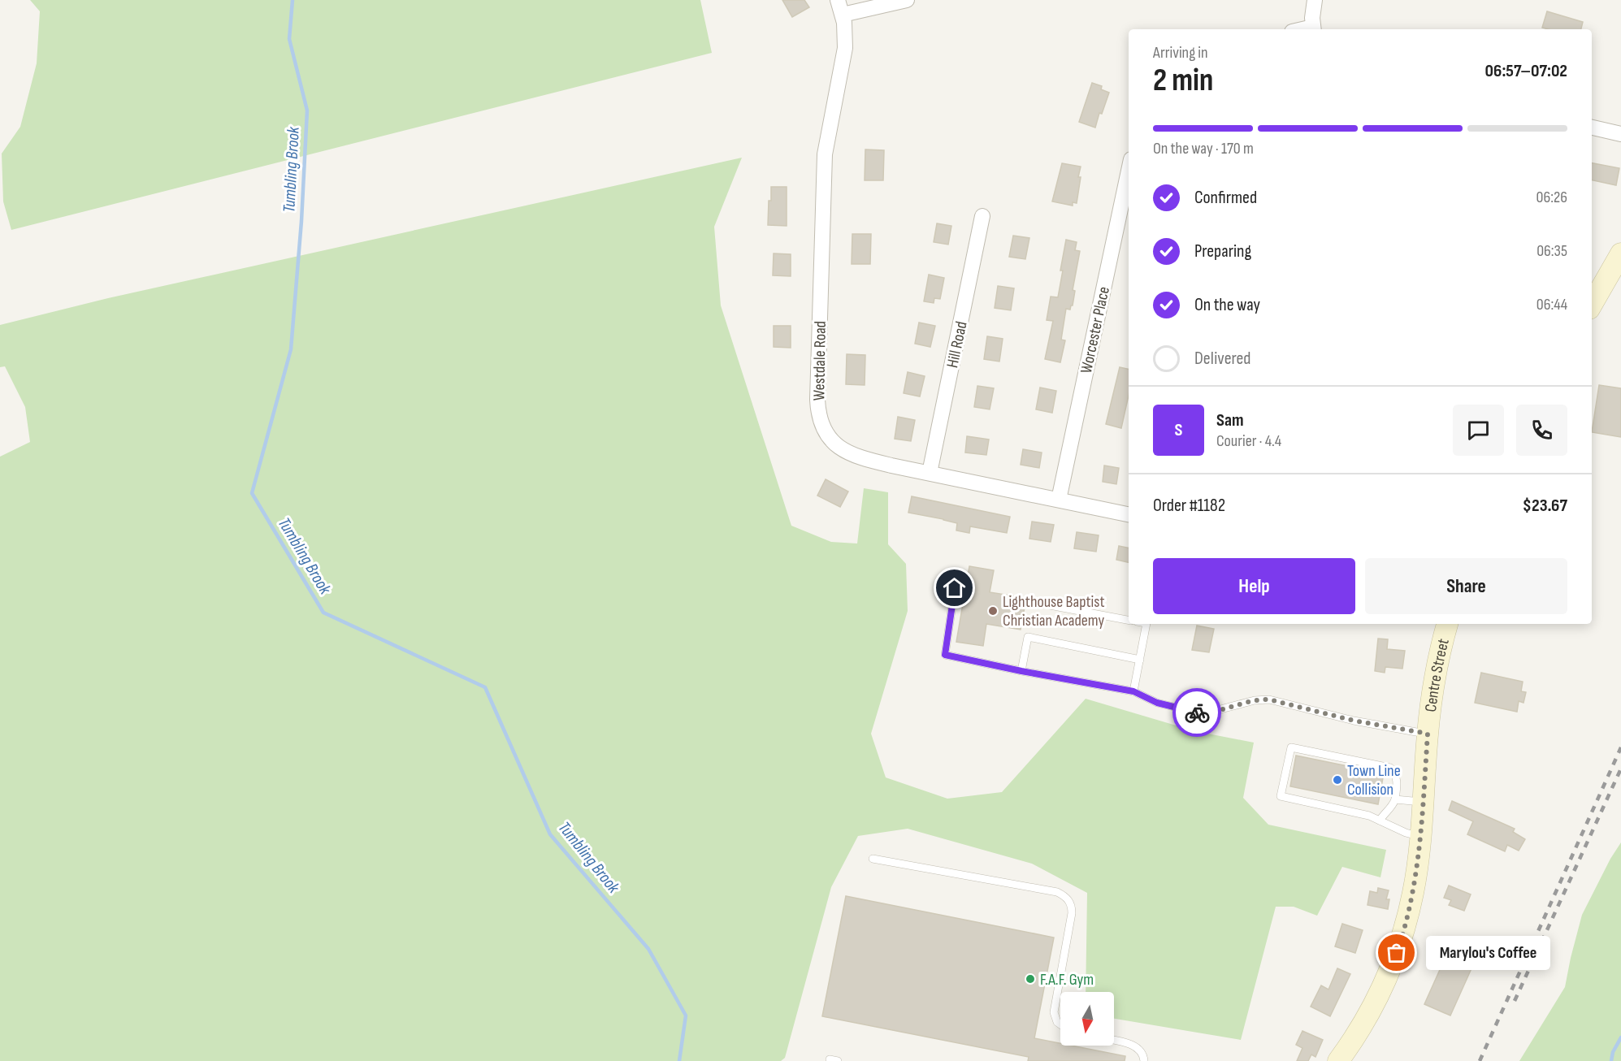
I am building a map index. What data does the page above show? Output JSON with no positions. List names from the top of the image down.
{
  "streets": {
    "main road": ["Centre Street"],
    "street": ["Worcester Place", "Hill Road", "Westdale Road"]
  },
  "crossings": [
    ["Worcester Place", "Westdale Road"],
    ["Hill Road", "Westdale Road"]
  ],
  "water": ["Tumbling Brook"],
  "places": [
    "Lighthouse Baptist Christian Academy",
    "Town Line Collision",
    "Marylou's Coffee",
    "F.A.F. Gym"
  ],
  "north": "bottom",
  "page": {
    "heading": ["2 min", "Arriving in", "06:57–07:02"],
    "panel": [
      "Sam",
      "Courier · 4.4",
      "Order #1182",
      "$23.67"
    ],
    "bar": "On the way · 170 m",
    "list": [
      ["Confirmed", "06:26"],
      ["Preparing", "06:35"],
      ["On the way", "06:44"],
      "Delivered"
    ],
    "round": "S",
    "buttons": ["Help", "Share"],
    "bubble": "Marylou's Coffee"
  }
}
